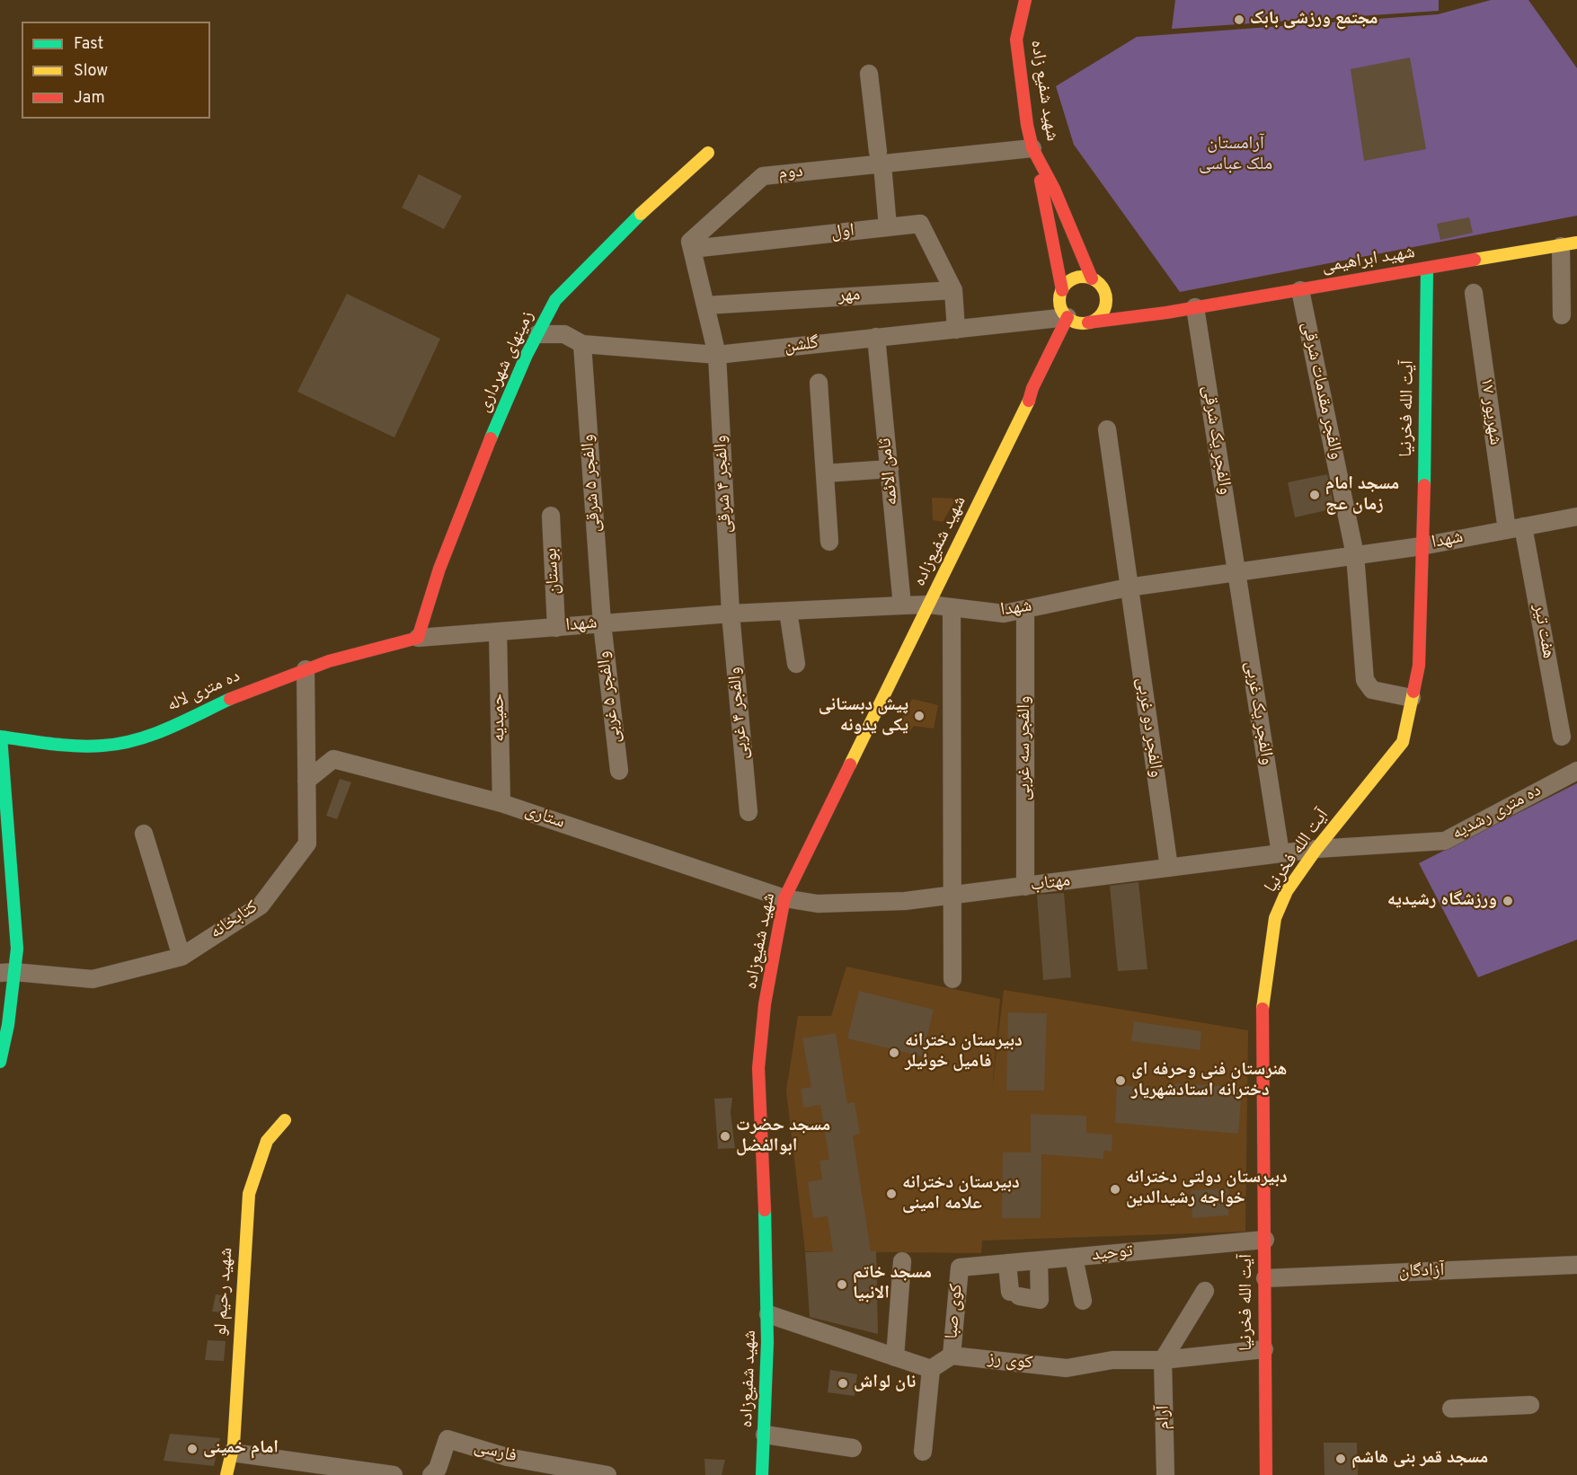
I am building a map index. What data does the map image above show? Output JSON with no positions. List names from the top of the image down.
{
  "streets": {
    "street": [
      "شهید شفیع زاده",
      "دوم",
      "اول",
      "شهید ابراهیمی",
      "مهر",
      "گلشن",
      "زمینهای شهرداری",
      "والفجر مقدمات شرقی",
      "آیت الله فخرنیا",
      "۱۷ شهریور",
      "والفجر یک شرقی",
      "ثامن الائمه",
      "والفجر ۵ شرقی",
      "والفجر ۴ شرقی",
      "شهدا",
      "شهید شفیع‌زاده",
      "بوستان",
      "هفت تیر",
      "ده متری لاله",
      "والفجر ۵ غربی",
      "والفجر ۴ غربی",
      "والفجر یک غربی",
      "حمیدیه",
      "والفجر دو غربی",
      "والفجر سه غربی",
      "ده متری رشدیه",
      "ستاری",
      "مهتاب",
      "کتابخانه",
      "توحید",
      "آزادگان",
      "شهید رحیم لو",
      "کوی صبا",
      "کوی رز",
      "آرام",
      "فارسی"
    ]
  },
  "crossings": [
    ["شهید شفیع زاده", "دوم"],
    ["شهید شفیع زاده", "شهید ابراهیمی"],
    ["شهید شفیع زاده", "گلشن"],
    ["شهید شفیع زاده", "شهید شفیع‌زاده"],
    ["دوم", "اول"],
    ["اول", "مهر"],
    ["شهید ابراهیمی", "گلشن"],
    ["شهید ابراهیمی", "والفجر مقدمات شرقی"],
    ["شهید ابراهیمی", "آیت الله فخرنیا"],
    ["شهید ابراهیمی", "والفجر یک شرقی"],
    ["شهید ابراهیمی", "شهید شفیع‌زاده"],
    ["گلشن", "زمینهای شهرداری"],
    ["گلشن", "ثامن الائمه"],
    ["گلشن", "والفجر ۵ شرقی"],
    ["گلشن", "والفجر ۴ شرقی"],
    ["گلشن", "شهید شفیع‌زاده"],
    ["زمینهای شهرداری", "شهدا"],
    ["زمینهای شهرداری", "ده متری لاله"],
    ["والفجر مقدمات شرقی", "آیت الله فخرنیا"],
    ["والفجر مقدمات شرقی", "شهدا"],
    ["آیت الله فخرنیا", "شهدا"],
    ["آیت الله فخرنیا", "ده متری رشدیه"],
    ["آیت الله فخرنیا", "مهتاب"],
    ["آیت الله فخرنیا", "توحید"],
    ["آیت الله فخرنیا", "آزادگان"],
    ["آیت الله فخرنیا", "کوی رز"],
    ["۱۷ شهریور", "شهدا"],
    ["۱۷ شهریور", "هفت تیر"],
    ["والفجر یک شرقی", "شهدا"],
    ["والفجر یک شرقی", "والفجر یک غربی"],
    ["ثامن الائمه", "شهدا"],
    ["والفجر ۵ شرقی", "شهدا"],
    ["والفجر ۵ شرقی", "والفجر ۵ غربی"],
    ["والفجر ۴ شرقی", "شهدا"],
    ["والفجر ۴ شرقی", "والفجر ۴ غربی"],
    ["شهدا", "شهید شفیع‌زاده"],
    ["شهدا", "بوستان"],
    ["شهدا", "هفت تیر"],
    ["شهدا", "ده متری لاله"],
    ["شهدا", "والفجر ۵ غربی"],
    ["شهدا", "والفجر ۴ غربی"],
    ["شهدا", "والفجر یک غربی"],
    ["شهدا", "حمیدیه"],
    ["شهدا", "والفجر دو غربی"],
    ["شهدا", "والفجر سه غربی"],
    ["شهید شفیع‌زاده", "ستاری"],
    ["شهید شفیع‌زاده", "مهتاب"],
    ["ده متری لاله", "کتابخانه"],
    ["والفجر یک غربی", "مهتاب"],
    ["حمیدیه", "ستاری"],
    ["والفجر دو غربی", "مهتاب"],
    ["والفجر سه غربی", "مهتاب"],
    ["ده متری رشدیه", "مهتاب"],
    ["ستاری", "مهتاب"],
    ["ستاری", "کتابخانه"],
    ["توحید", "کوی صبا"],
    ["کوی صبا", "کوی رز"],
    ["کوی رز", "آرام"]
  ],
  "parks": ["آرامستان ملک عباسی"],
  "places": [
    "مجتمع ورزشی بابک",
    "مسجد امام زمان عج",
    "پیش دبستانی یکی یدونه",
    "ورزشگاه رشیدیه",
    "دبیرستان دخترانه فامیل خوئیلر",
    "هنرستان فنی وحرفه ای دخترانه استادشهریار",
    "مسجد حضرت ابوالفضل",
    "دبیرستان دولتی دخترانه خواجه رشیدالدین",
    "دبیرستان دخترانه علامه امینی",
    "مسجد خاتم الانبیا",
    "نان لواش",
    "امام خمینی",
    "مسجد قمر بنی هاشم"
  ],
  "legend": ["Fast", "Slow", "Jam"]
}
